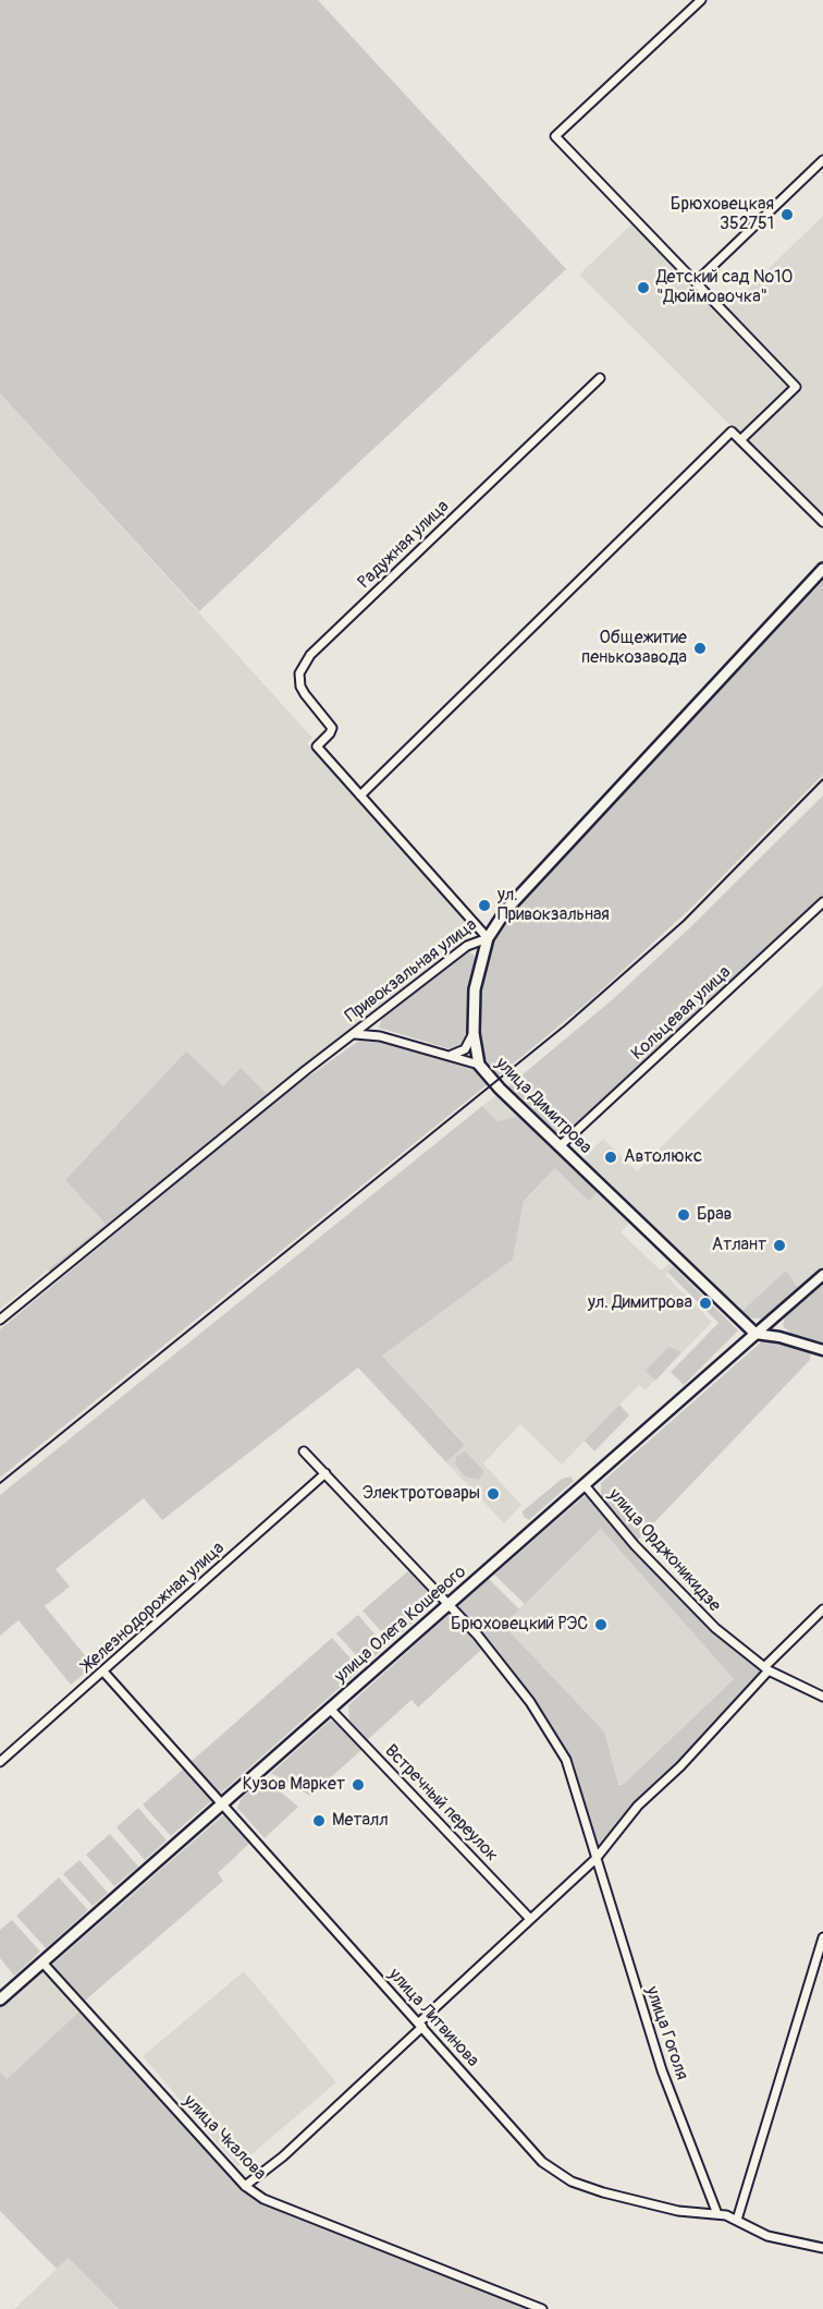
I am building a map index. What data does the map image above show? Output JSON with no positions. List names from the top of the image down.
{
  "streets": {
    "main road": ["Привокзальная улица", "улица Димитрова", "улица Олега Кошевого"],
    "street": [
      "Радужная улица",
      "Кольцевая улица",
      "улица Орджоникидзе",
      "Железнодорожная улица",
      "Встречный переулок",
      "улица Литвинова",
      "улица Гоголя",
      "улица Чкалова"
    ]
  },
  "crossings": [
    ["Привокзальная улица", "улица Димитрова"],
    ["Кольцевая улица", "улица Димитрова"],
    ["улица Димитрова", "улица Олега Кошевого"],
    ["улица Орджоникидзе", "улица Олега Кошевого"],
    ["Железнодорожная улица", "улица Литвинова"],
    ["улица Олега Кошевого", "Встречный переулок"],
    ["улица Олега Кошевого", "улица Литвинова"],
    ["улица Олега Кошевого", "улица Гоголя"],
    ["улица Олега Кошевого", "улица Чкалова"],
    ["улица Литвинова", "улица Гоголя"]
  ],
  "places": [
    "Брюховецкая 352751",
    "Детский сад №10 \"Дюймовочка\"",
    "Общежитие пенькозавода",
    "ул. Привокзальная",
    "Автолюкс",
    "Брав",
    "Атлант",
    "ул. Димитрова",
    "Электротовары",
    "Брюховецкий РЭС",
    "Кузов Маркет",
    "Металл"
  ]
}
